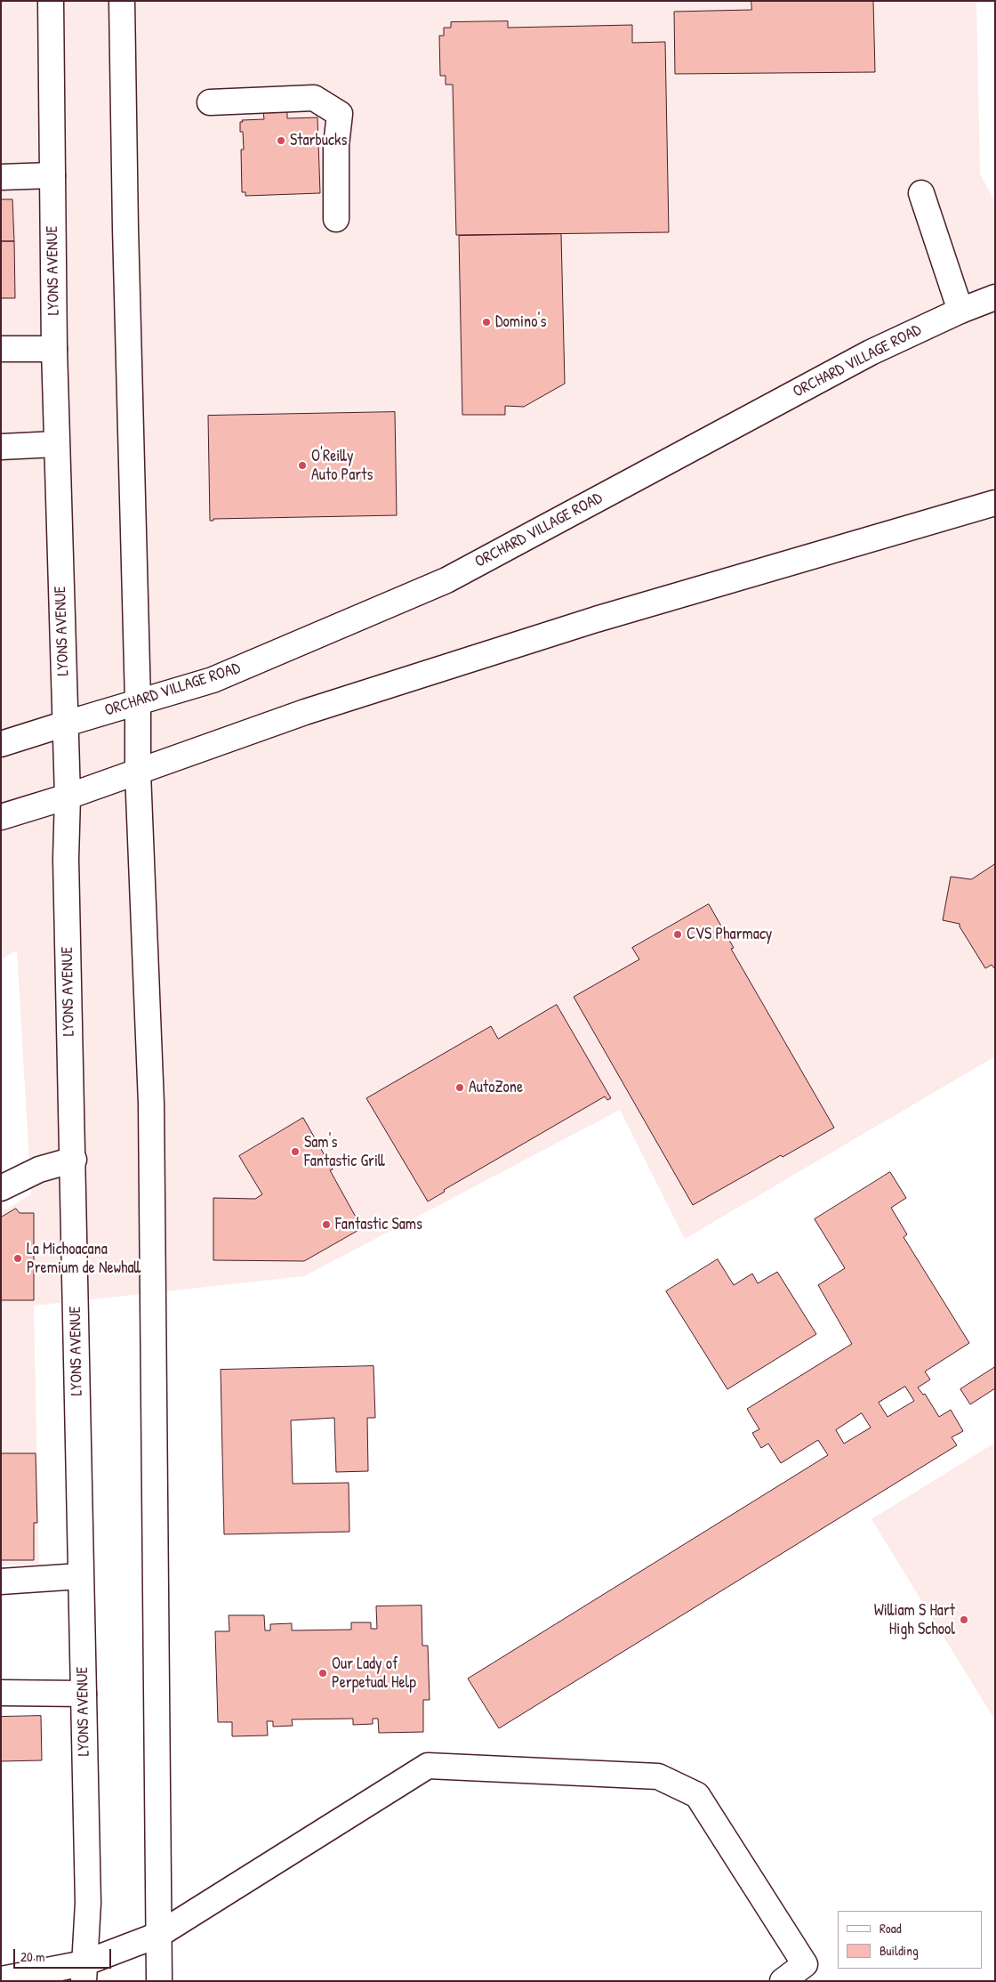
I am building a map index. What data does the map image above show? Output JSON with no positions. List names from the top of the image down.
{
  "streets": {
    "main road": ["LYONS AVENUE", "ORCHARD VILLAGE ROAD"]
  },
  "crossings": [
    ["LYONS AVENUE", "ORCHARD VILLAGE ROAD"]
  ],
  "places": [
    "Starbucks",
    "Domino's",
    "O'Reilly Auto Parts",
    "CVS Pharmacy",
    "AutoZone",
    "Sam's Fantastic Grill",
    "Fantastic Sams",
    "La Michoacana Premium de Newhall",
    "William S Hart High School",
    "Our Lady of Perpetual Help"
  ],
  "legend": ["Road", "Building"],
  "scale_bar": "20 m"
}
